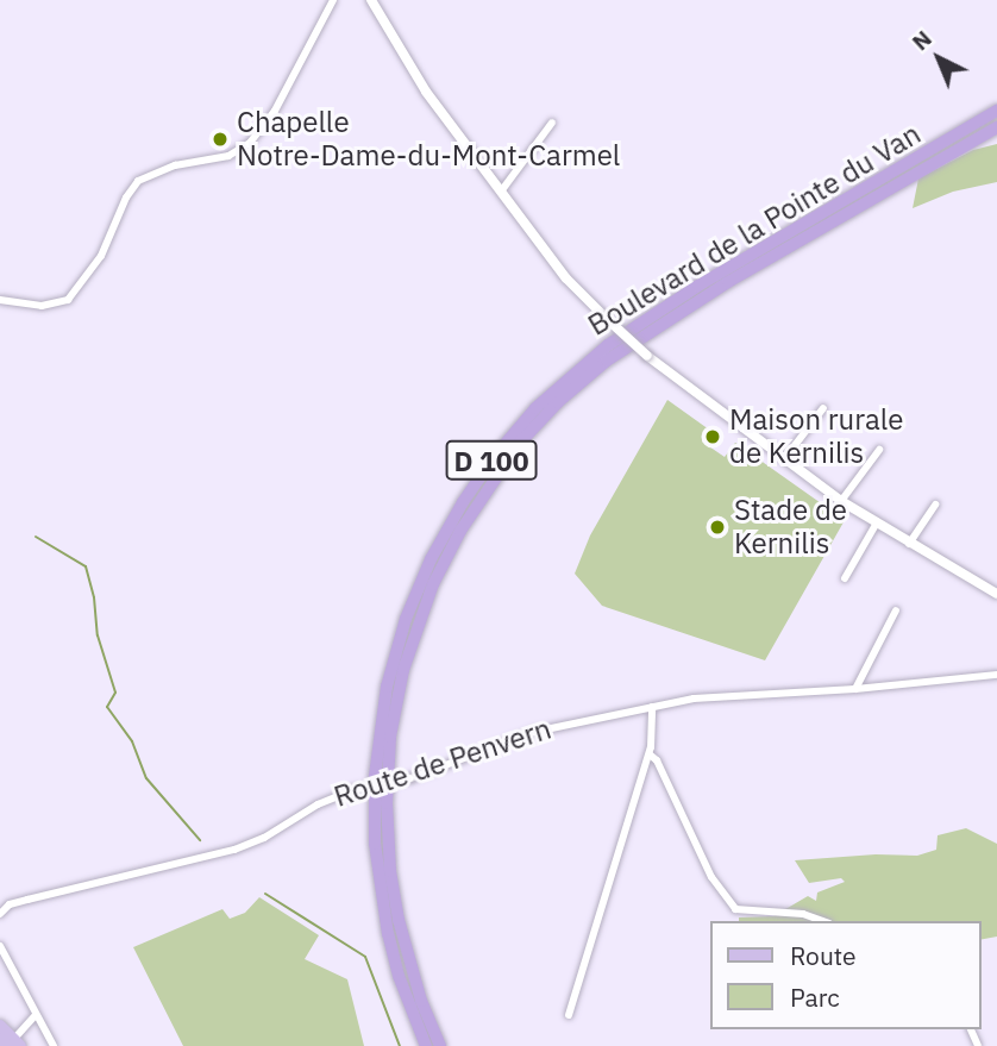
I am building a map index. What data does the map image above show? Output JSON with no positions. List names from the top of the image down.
{
  "streets": {
    "highway": ["Boulevard de la Pointe du Van", "D 100"],
    "street": ["Route de Penvern"]
  },
  "places": ["Chapelle Notre-Dame-du-Mont-Carmel", "Maison rurale de Kernilis", "Stade de Kernilis"],
  "legend": ["Route", "Parc"],
  "north": "top left"
}
